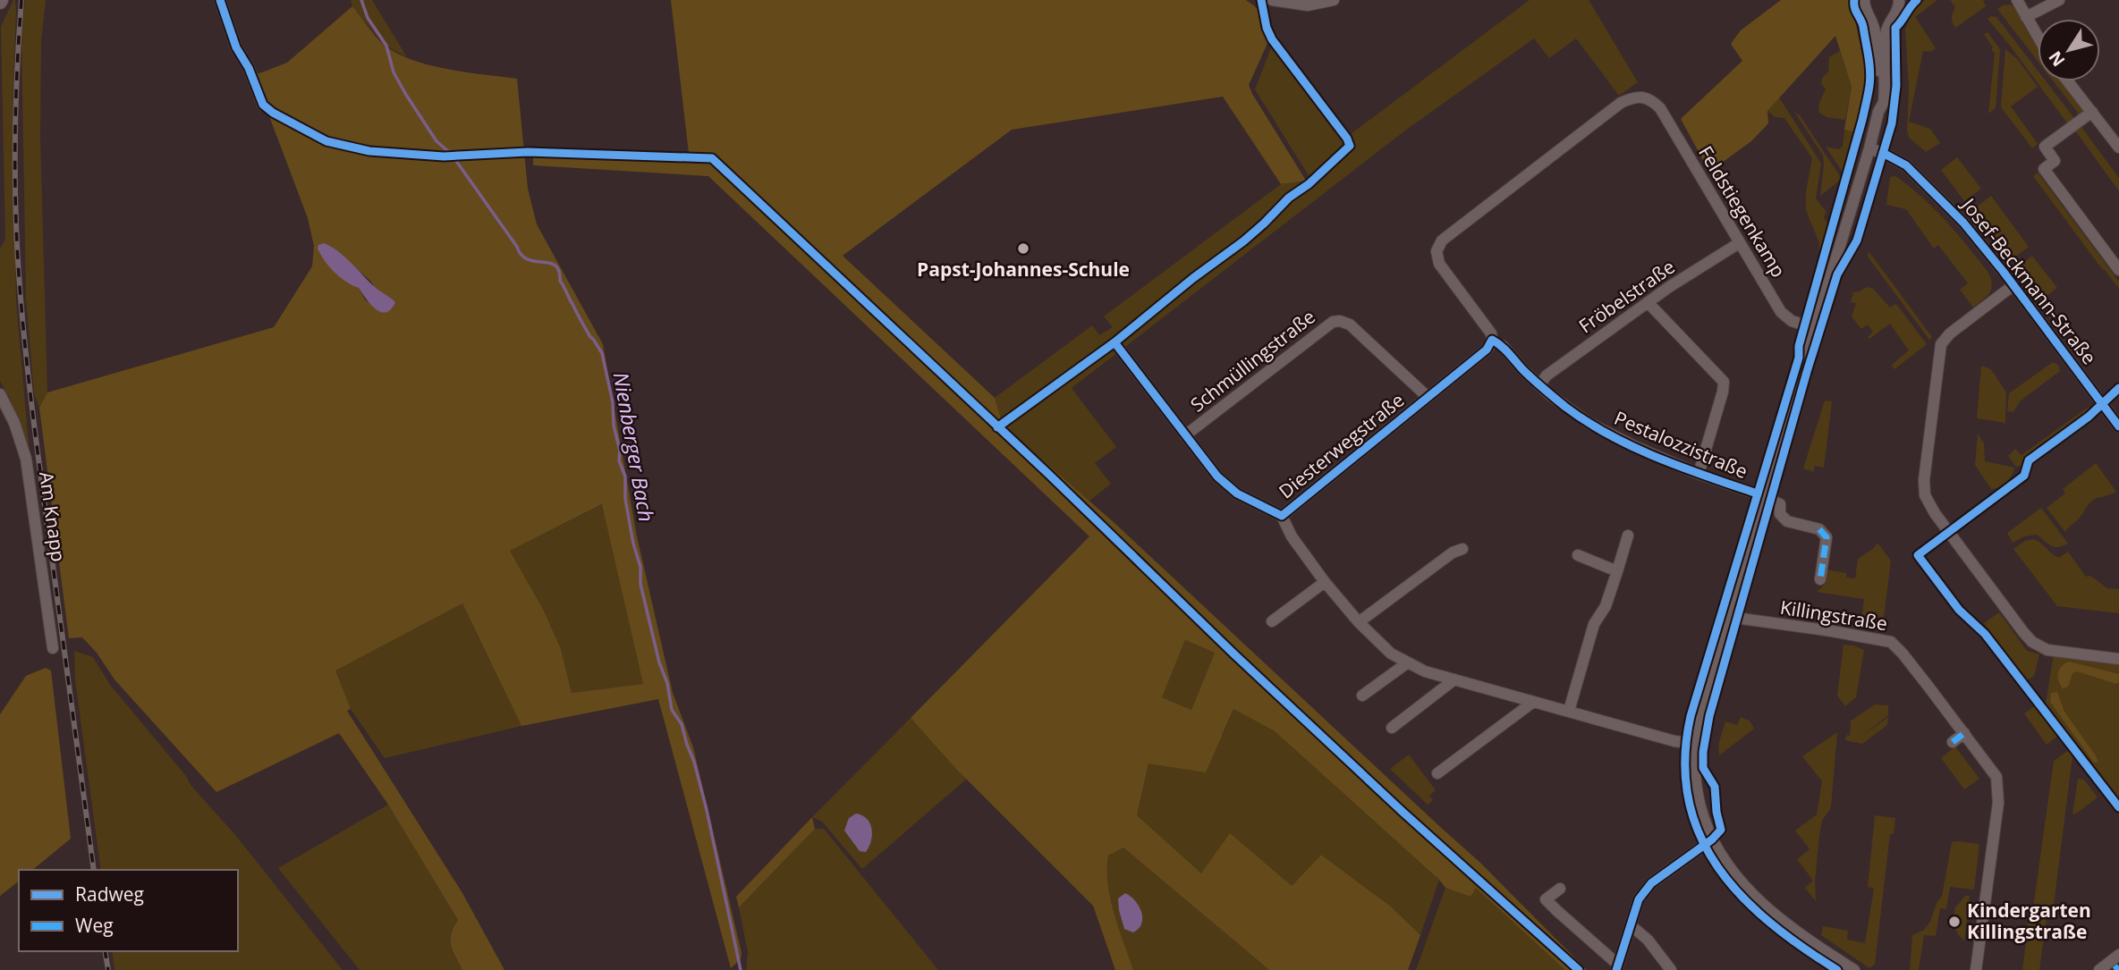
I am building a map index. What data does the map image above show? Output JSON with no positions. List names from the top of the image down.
{
  "streets": {
    "street": [
      "Feldstiegenkamp",
      "Josef-Beckmann-Straße",
      "Fröbelstraße",
      "Schmüllingstraße",
      "Pestalozzistraße",
      "Diesterwegstraße",
      "Am Knapp",
      "Killingstraße"
    ]
  },
  "crossings": [
    ["Feldstiegenkamp", "Fröbelstraße"],
    ["Feldstiegenkamp", "Diesterwegstraße"],
    ["Fröbelstraße", "Pestalozzistraße"],
    ["Schmüllingstraße", "Diesterwegstraße"],
    ["Pestalozzistraße", "Killingstraße"]
  ],
  "water": ["Nienberger Bach"],
  "places": ["Papst-Johannes-Schule", "Kindergarten Killingstraße"],
  "legend": ["Radweg", "Weg"],
  "north": "bottom left"
}
